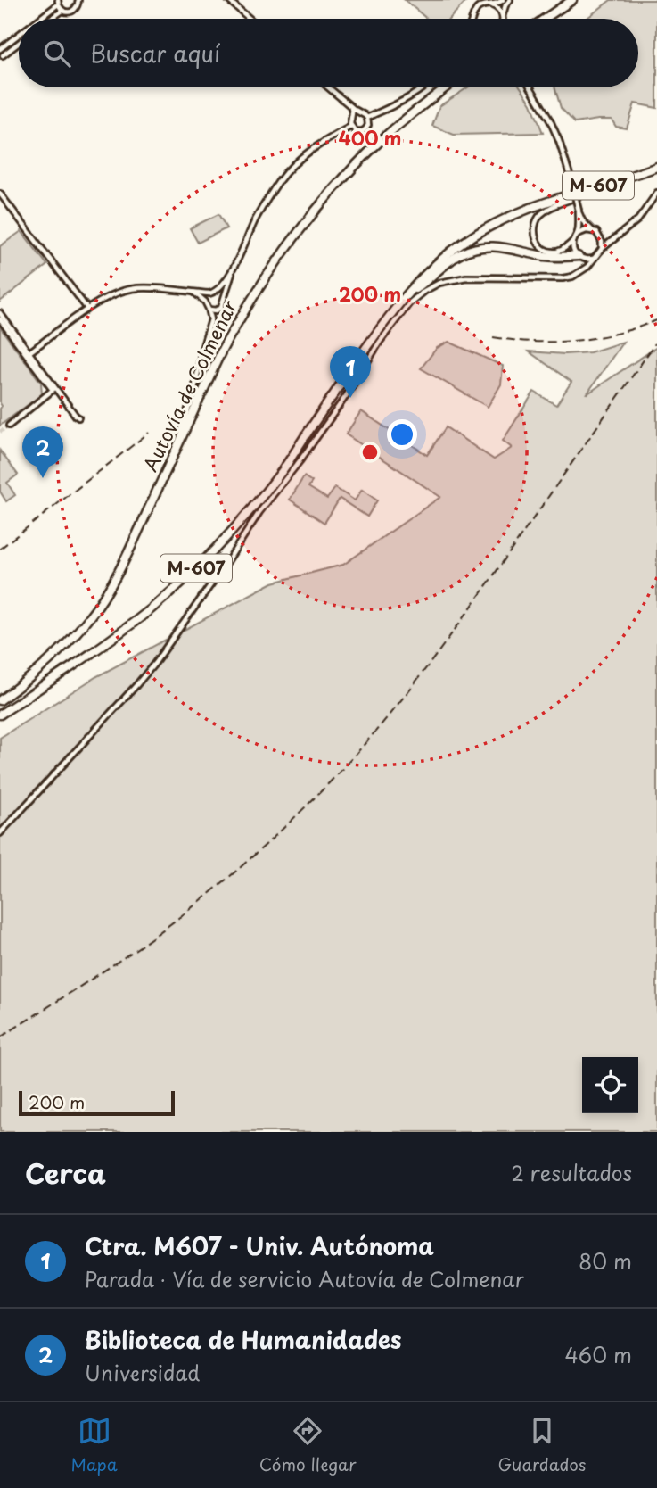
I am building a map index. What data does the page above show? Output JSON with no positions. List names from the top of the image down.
{
  "streets": {
    "highway": ["M-607", "Autovía de Colmenar"]
  },
  "scale_bar": "200 m",
  "page": {
    "search": "Buscar aquí",
    "pins": ["1", "2"],
    "scale": "200 m",
    "heading": ["Cerca", "2 resultados"],
    "list": [
      {
        "mark": "1",
        "name": "Ctra. M607 - Univ. Autónoma",
        "note": "Parada · Vía de servicio Autovía de Colmenar",
        "value": "80 m"
      },
      {
        "mark": "2",
        "name": "Biblioteca de Humanidades",
        "note": "Universidad",
        "value": "460 m"
      }
    ],
    "nav": ["Mapa", "Cómo llegar", "Guardados"]
  },
  "rings": ["400 m", "200 m"]
}
